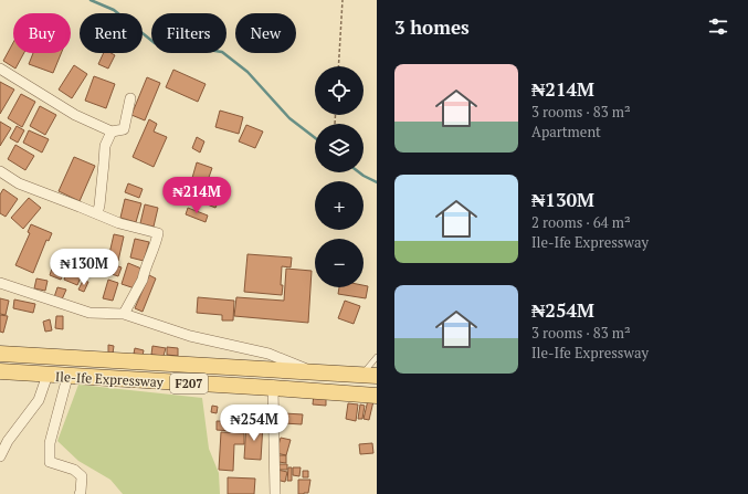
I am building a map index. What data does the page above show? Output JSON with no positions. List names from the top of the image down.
{
  "streets": {
    "main road": ["Ile-Ife Expressway", "F207"]
  },
  "page": {
    "heading": "3 homes",
    "chip": [
      "Buy",
      "Rent",
      "Filters",
      "New"
    ],
    "list": [
      {
        "name": "₦214M",
        "note": "3 rooms · 83 m² · Apartment"
      },
      {
        "name": "₦130M",
        "note": "2 rooms · 64 m² · Ile-Ife Expressway"
      },
      {
        "name": "₦254M",
        "note": "3 rooms · 83 m² · Ile-Ife Expressway"
      }
    ],
    "map_buttons": ["+", "−"],
    "price": ["₦214M", "₦130M", "₦254M"]
  }
}
